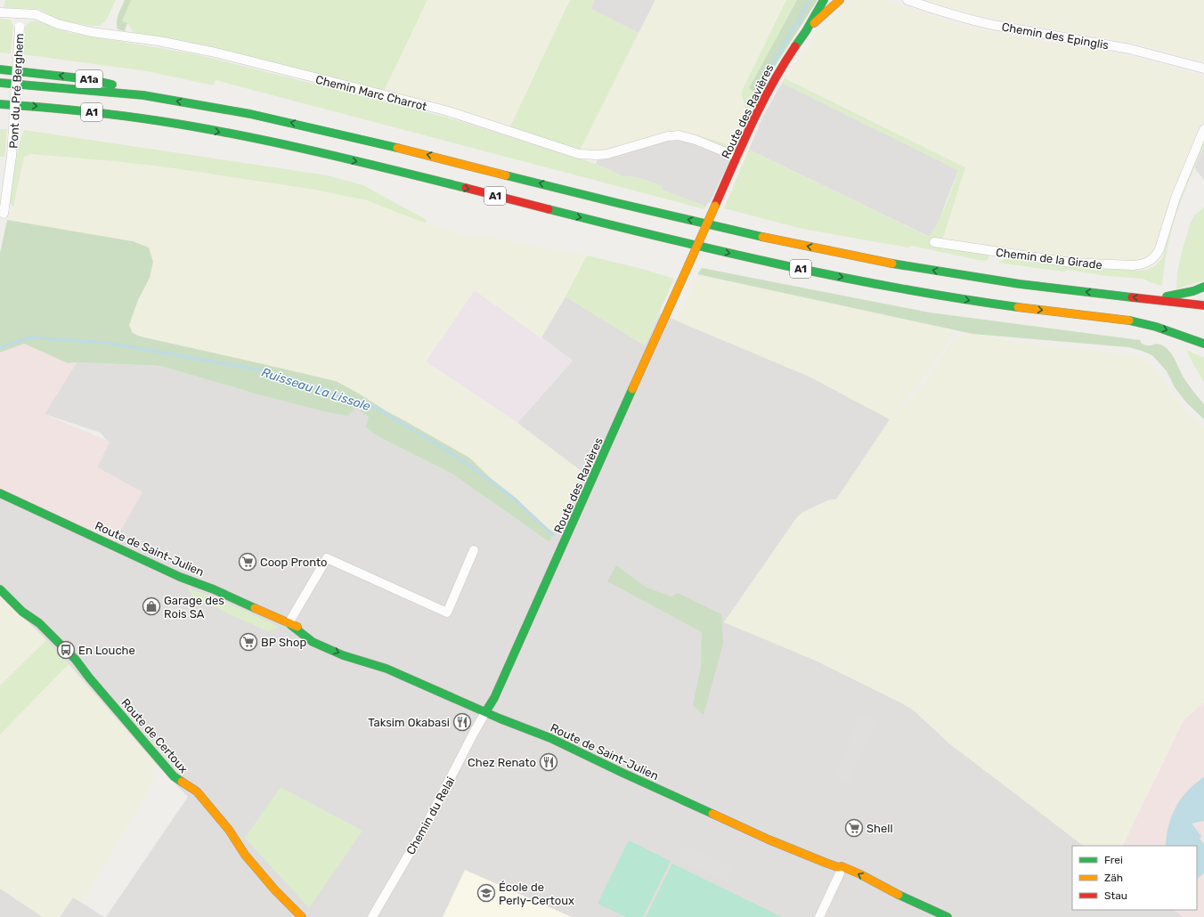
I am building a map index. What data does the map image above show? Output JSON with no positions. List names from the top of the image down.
{
  "streets": {
    "main road": [
      "A1a",
      "Route des Ravières",
      "A1",
      "Route de Saint-Julien",
      "Route de Certoux"
    ],
    "street": [
      "Chemin des Epinglis",
      "Pont du Pré Berghem",
      "Chemin Marc Charrot",
      "Chemin de la Girade",
      "Chemin du Relai"
    ]
  },
  "crossings": [
    ["A1a", "A1"],
    ["Pont du Pré Berghem", "Chemin Marc Charrot"],
    ["Chemin Marc Charrot", "Route des Ravières"],
    ["Route des Ravières", "Route de Saint-Julien"],
    ["Route des Ravières", "Chemin du Relai"],
    ["Route de Saint-Julien", "Chemin du Relai"]
  ],
  "water": ["Ruisseau La Lissole"],
  "places": {
    "supermarket": ["Coop Pronto", "BP Shop", "Shell"],
    "shop": ["Garage des Rois SA"],
    "bus stop": ["En Louche"],
    "restaurant": ["Taksim Okabasi", "Chez Renato"],
    "school or university": ["École de Perly-Certoux"]
  },
  "legend": ["Frei", "Zäh", "Stau"]
}
